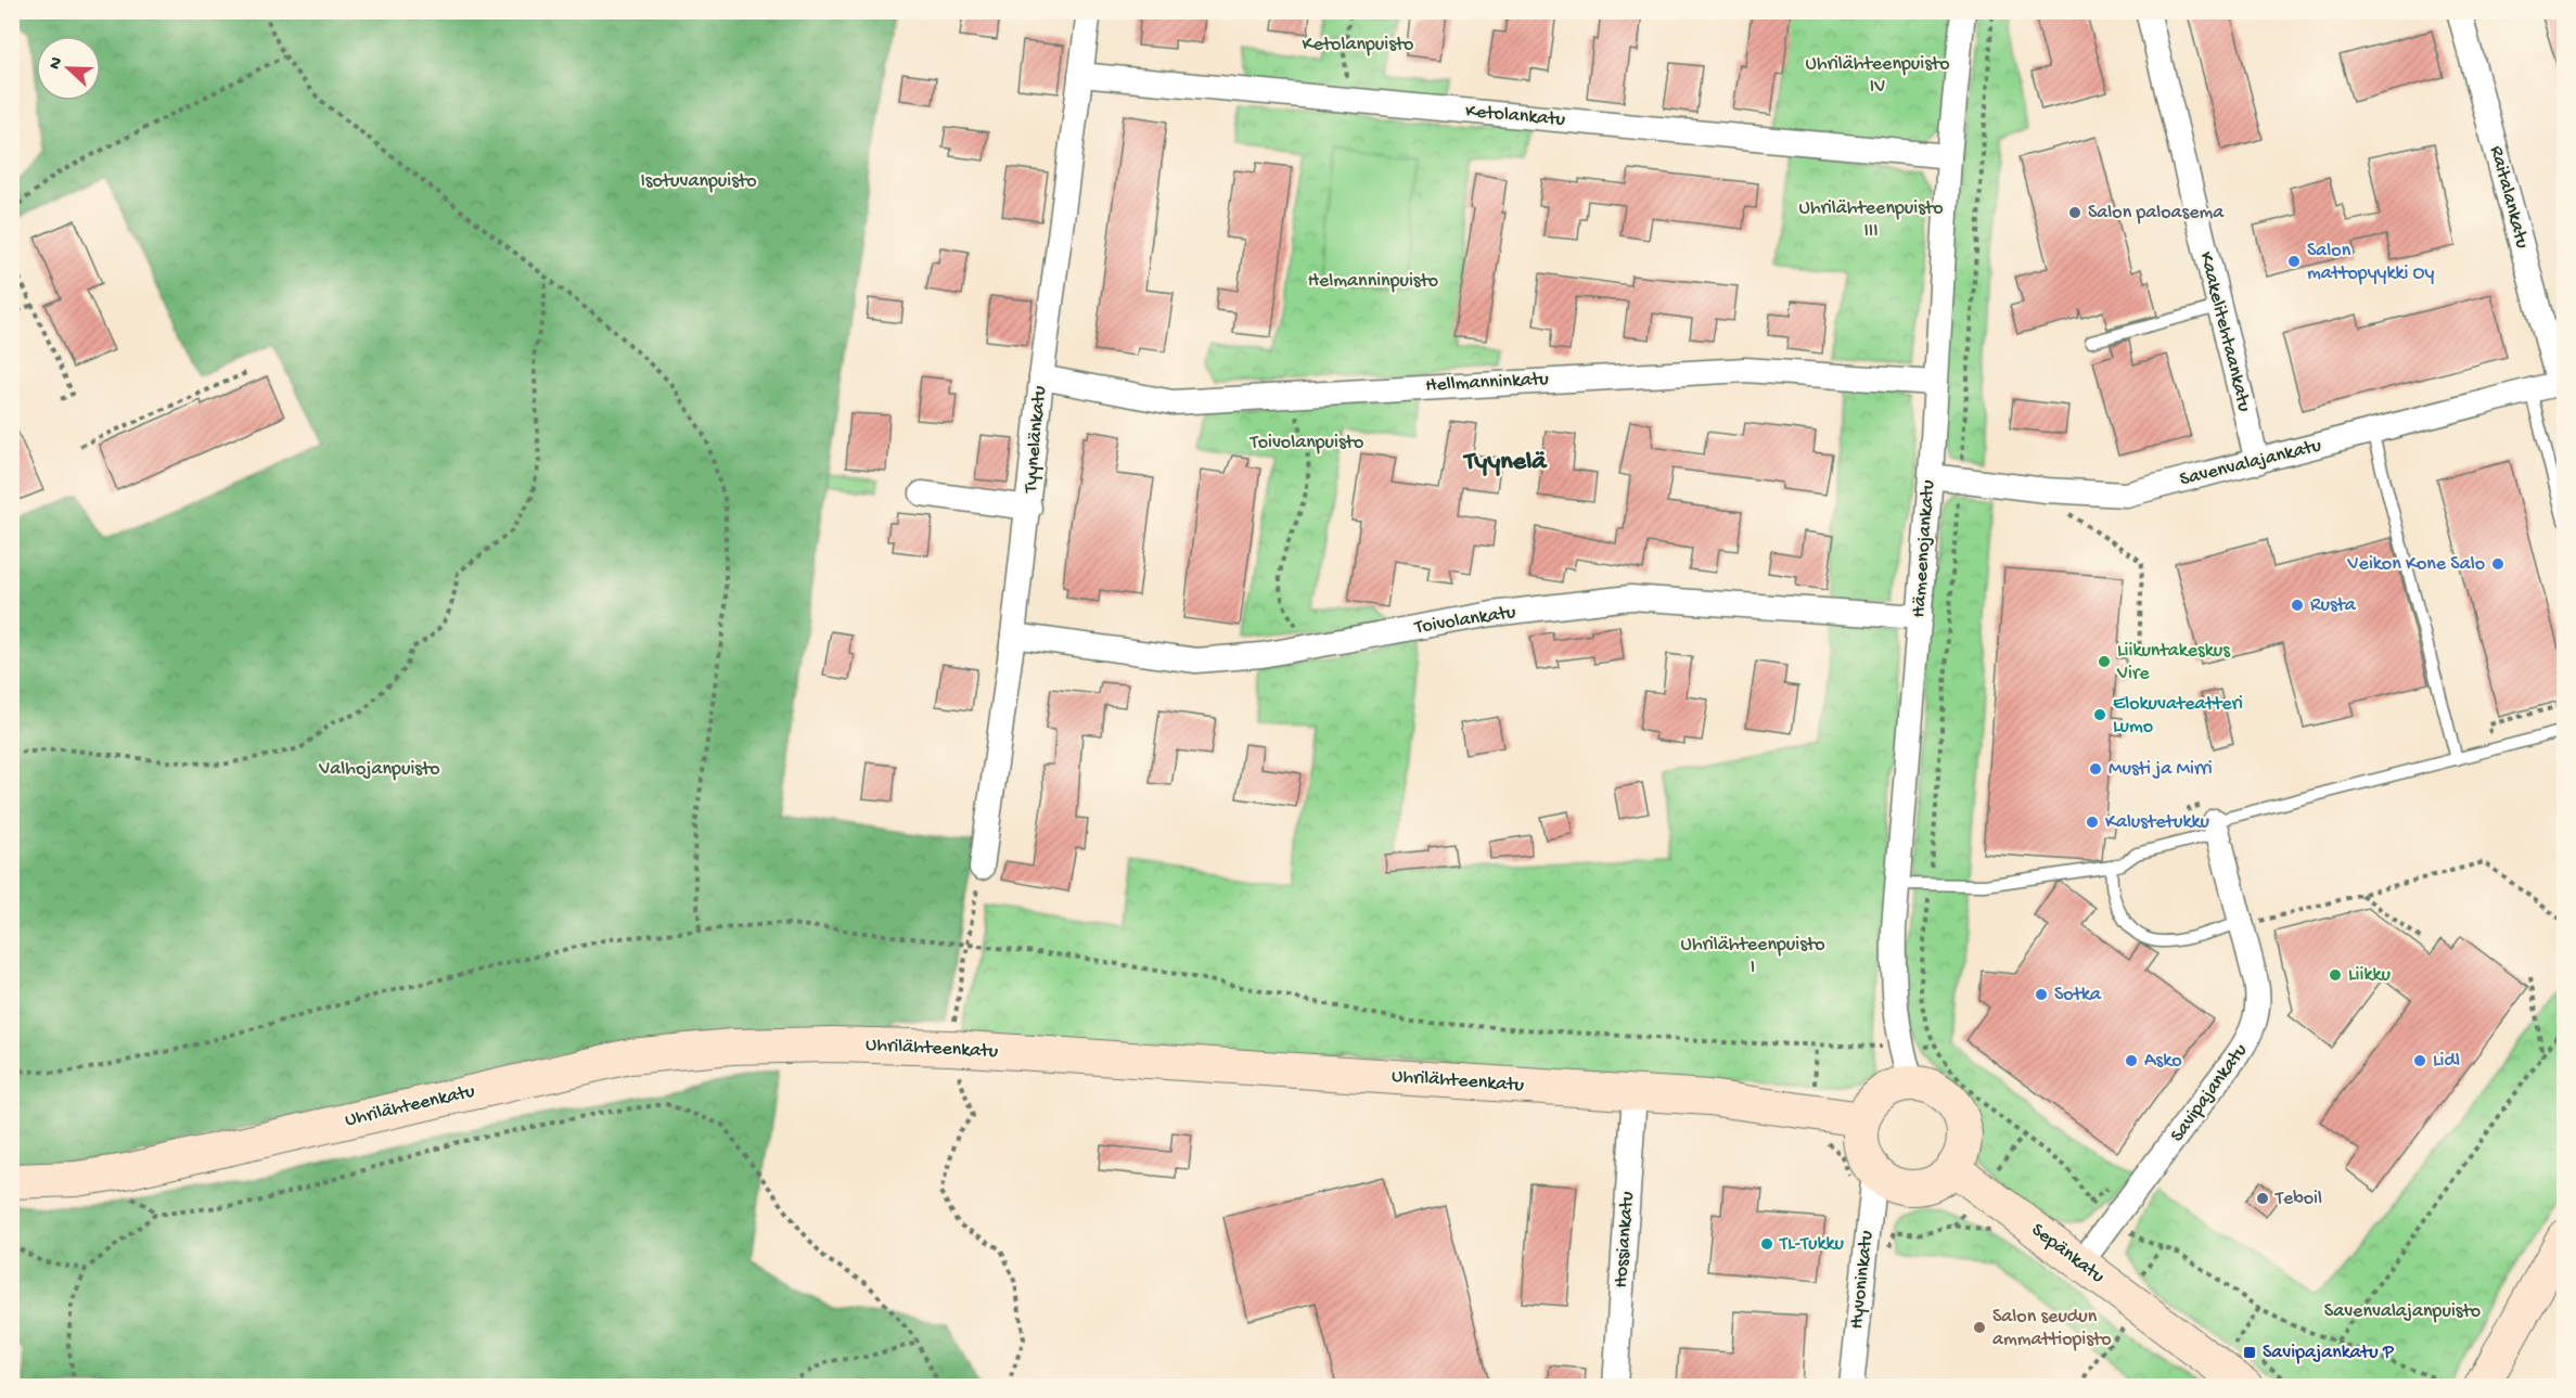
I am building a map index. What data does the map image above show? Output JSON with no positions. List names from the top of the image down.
{
  "streets": {
    "street": [
      "Ketolankatu",
      "Raitalankatu",
      "Kaakelitehtaankatu",
      "Hellmanninkatu",
      "Tyynelänkatu",
      "Savenvalajankatu",
      "Hämeenojankatu",
      "Toivolankatu",
      "Uhrilähteenkatu",
      "Savipajankatu",
      "Hossiankatu",
      "Sepänkatu",
      "Hyvoninkatu"
    ]
  },
  "crossings": [
    ["Ketolankatu", "Tyynelänkatu"],
    ["Ketolankatu", "Hämeenojankatu"],
    ["Raitalankatu", "Savenvalajankatu"],
    ["Kaakelitehtaankatu", "Savenvalajankatu"],
    ["Hellmanninkatu", "Tyynelänkatu"],
    ["Hellmanninkatu", "Hämeenojankatu"],
    ["Tyynelänkatu", "Toivolankatu"],
    ["Savenvalajankatu", "Hämeenojankatu"],
    ["Hämeenojankatu", "Toivolankatu"],
    ["Hämeenojankatu", "Uhrilähteenkatu"],
    ["Hämeenojankatu", "Sepänkatu"],
    ["Hämeenojankatu", "Hyvoninkatu"],
    ["Uhrilähteenkatu", "Hossiankatu"],
    ["Uhrilähteenkatu", "Sepänkatu"],
    ["Uhrilähteenkatu", "Hyvoninkatu"],
    ["Savipajankatu", "Sepänkatu"],
    ["Sepänkatu", "Hyvoninkatu"]
  ],
  "districts": ["Tyynelä"],
  "parks": [
    "Ketolanpuisto",
    "Uhrilähteenpuisto IV",
    "Isotuvanpuisto",
    "Uhrilähteenpuisto III",
    "Helmanninpuisto",
    "Toivolanpuisto",
    "Valhojanpuisto",
    "Uhrilähteenpuisto I",
    "Savenvalajanpuisto"
  ],
  "places": {
    "other": [
      "Salon paloasema",
      "Salon mattopyykki Oy",
      "Veikon Kone Salo",
      "Rusta",
      "Liikuntakeskus Vire",
      "Elokuvateatteri Lumo",
      "Musti ja Mirri",
      "Kalustetukku",
      "Liikku",
      "Sotka",
      "Asko",
      "Lidl",
      "Teboil",
      "TL-Tukku",
      "Salon seudun ammattiopisto"
    ],
    "transit": ["Savipajankatu P"]
  },
  "north": "left"
}
